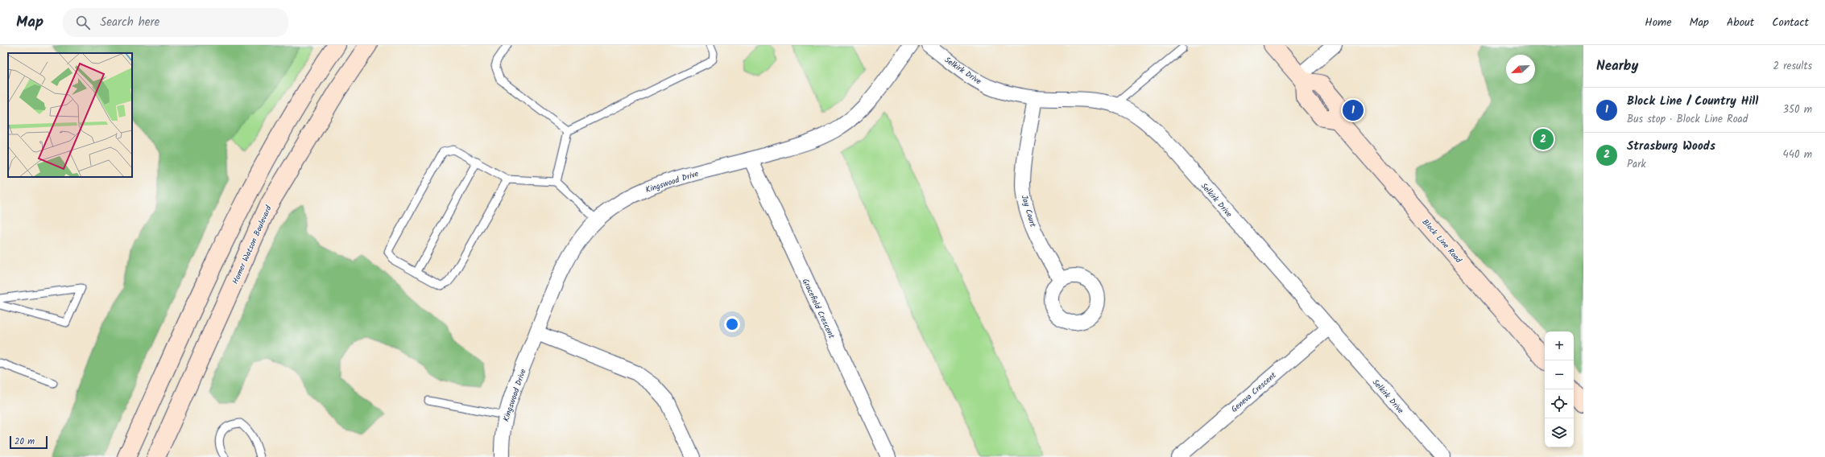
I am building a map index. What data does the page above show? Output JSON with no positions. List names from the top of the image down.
{
  "streets": {
    "main road": ["Block Line Road", "Homer Watson Boulevard"],
    "street": [
      "Selkirk Drive",
      "Kingswood Drive",
      "Jay Court",
      "Gracefield Crescent",
      "Geneva Crescent"
    ]
  },
  "crossings": [
    ["Selkirk Drive", "Jay Court"],
    ["Selkirk Drive", "Geneva Crescent"],
    ["Kingswood Drive", "Gracefield Crescent"]
  ],
  "scale_bar": "20 m",
  "north": "bottom left",
  "page": {
    "header": "Map",
    "search": "Search here",
    "nav": [
      "Home",
      "Map",
      "About",
      "Contact"
    ],
    "heading": ["Nearby", "2 results"],
    "list": [
      {
        "mark": "1",
        "name": "Block Line / Country Hill",
        "note": "Bus stop · Block Line Road",
        "value": "350 m"
      },
      {
        "mark": "2",
        "name": "Strasburg Woods",
        "note": "Park",
        "value": "440 m"
      }
    ],
    "pins": ["1", "2"],
    "map_buttons": ["+", "−"],
    "scale": "20 m"
  }
}
